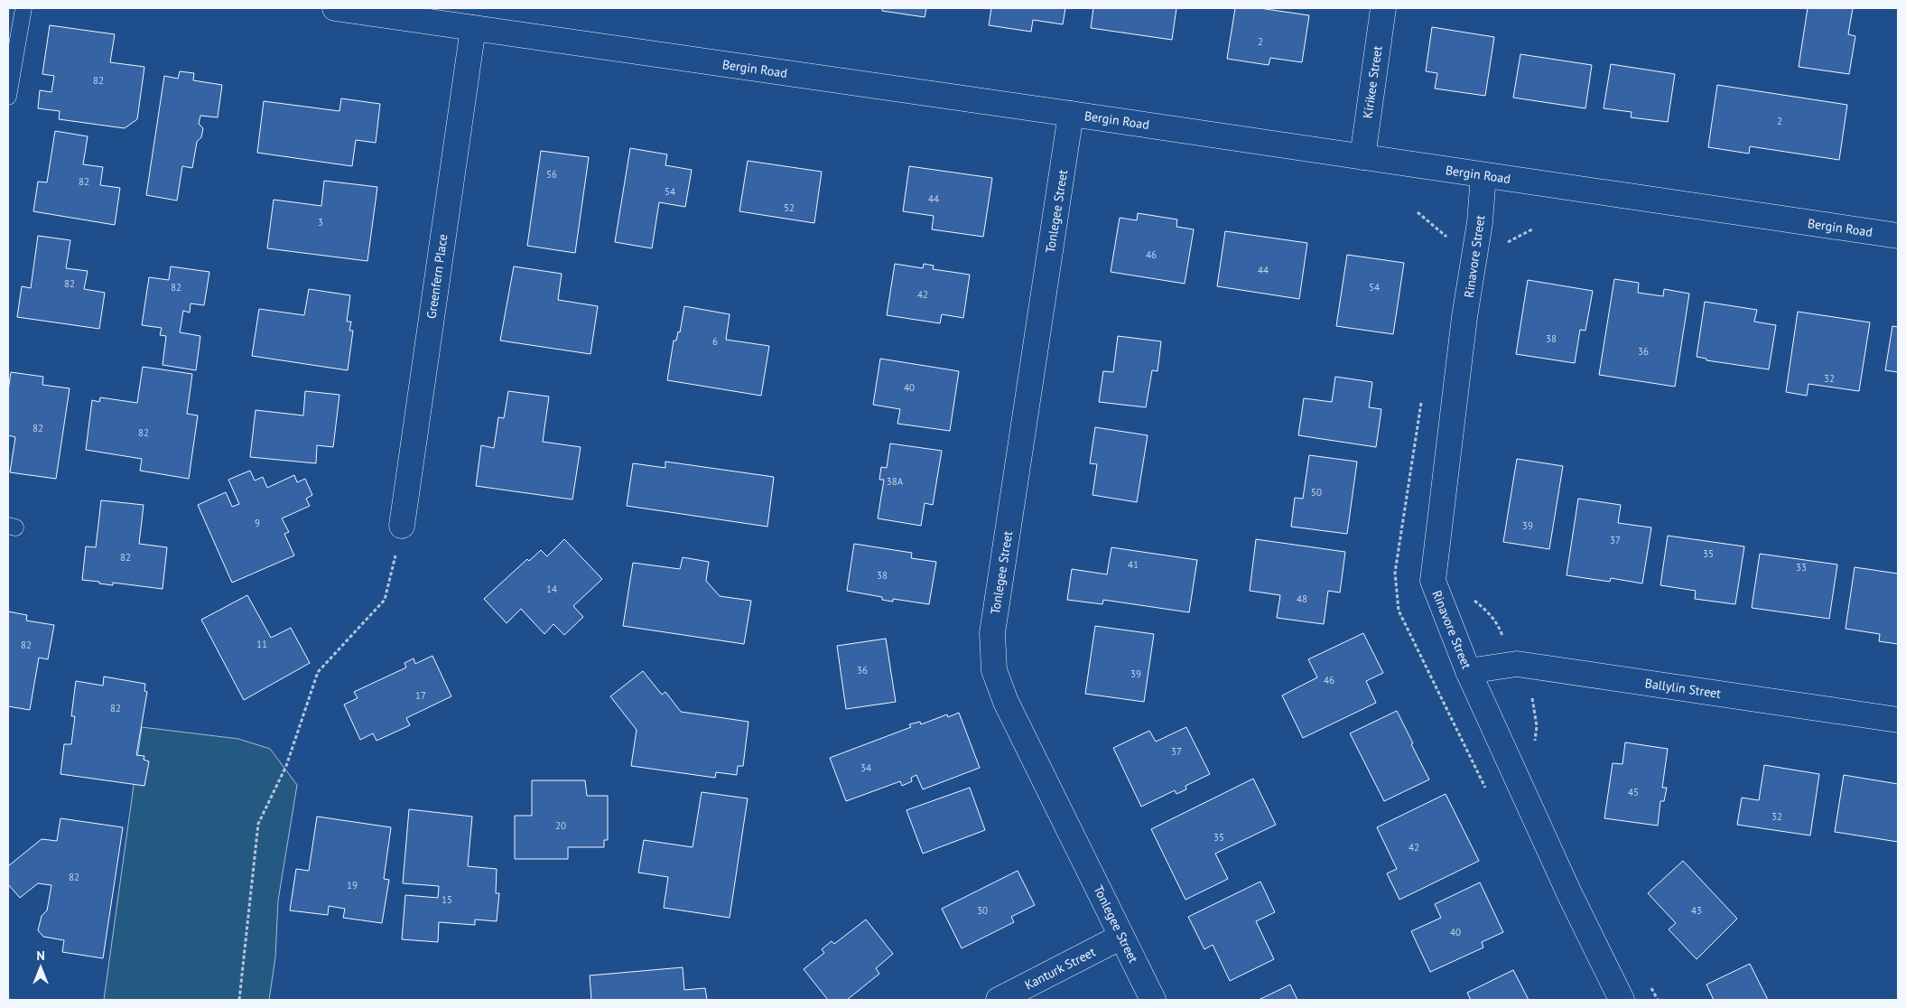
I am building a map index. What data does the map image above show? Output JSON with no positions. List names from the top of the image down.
{
  "streets": {
    "street": [
      "Bergin Road",
      "Kirikee Street",
      "Tonlegee Street",
      "Rinavore Street",
      "Greenfern Place",
      "Ballylin Street",
      "Kanturk Street"
    ]
  },
  "crossings": [
    ["Bergin Road", "Kirikee Street"],
    ["Bergin Road", "Tonlegee Street"],
    ["Bergin Road", "Rinavore Street"],
    ["Bergin Road", "Greenfern Place"],
    ["Tonlegee Street", "Kanturk Street"],
    ["Rinavore Street", "Ballylin Street"]
  ],
  "house_numbers": [
    "2",
    "82",
    "2",
    "56",
    "82",
    "54",
    "44",
    "52",
    "3",
    "46",
    "44",
    "82",
    "82",
    "54",
    "42",
    "38",
    "6",
    "36",
    "32",
    "40",
    "82",
    "82",
    "38A",
    "50",
    "9",
    "39",
    "37",
    "35",
    "82",
    "41",
    "33",
    "38",
    "14",
    "48",
    "11",
    "82",
    "36",
    "39",
    "46",
    "17",
    "82",
    "37",
    "34",
    "45",
    "32",
    "20",
    "35",
    "42",
    "82",
    "19",
    "15",
    "30",
    "43",
    "40"
  ],
  "north": "top"
}
